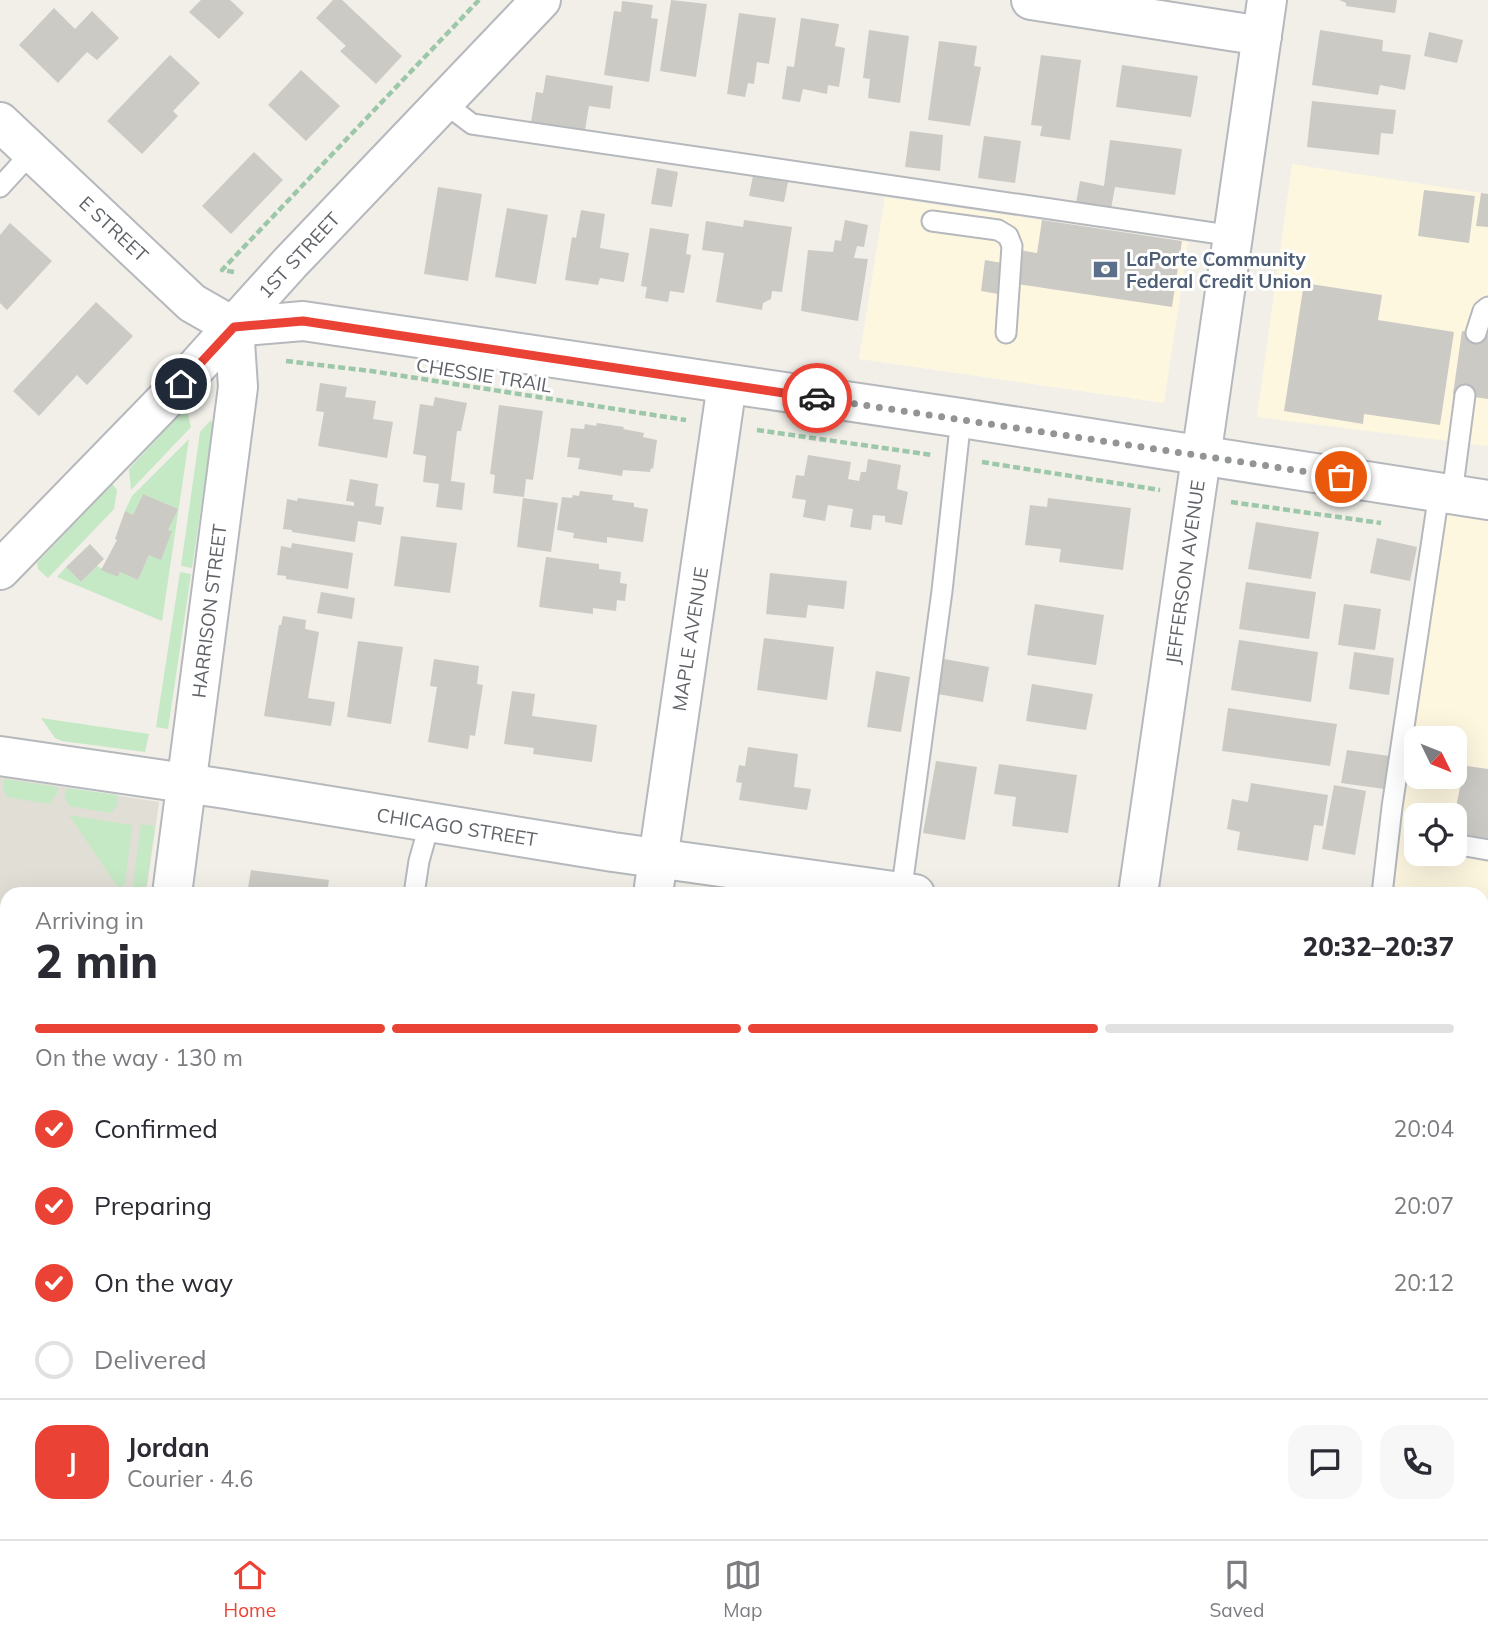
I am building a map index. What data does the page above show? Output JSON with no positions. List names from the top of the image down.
{
  "streets": {
    "street": [
      "E STREET",
      "1ST STREET",
      "JEFFERSON AVENUE",
      "HARRISON STREET",
      "MAPLE AVENUE",
      "CHICAGO STREET"
    ],
    "path": ["CHESSIE TRAIL"]
  },
  "crossings": [
    ["E STREET", "1ST STREET"],
    ["E STREET", "HARRISON STREET"],
    ["1ST STREET", "HARRISON STREET"],
    ["HARRISON STREET", "CHICAGO STREET"],
    ["MAPLE AVENUE", "CHICAGO STREET"]
  ],
  "places": {
    "bank": ["LaPorte Community Federal Credit Union"]
  },
  "north": "bottom right",
  "page": {
    "heading": ["2 min", "Arriving in", "20:32–20:37"],
    "panel": ["Jordan", "Courier · 4.6"],
    "bar": "On the way · 130 m",
    "list": [
      ["Confirmed", "20:04"],
      ["Preparing", "20:07"],
      ["On the way", "20:12"],
      "Delivered"
    ],
    "round": "J",
    "tabs": ["Home", "Map", "Saved"]
  }
}
